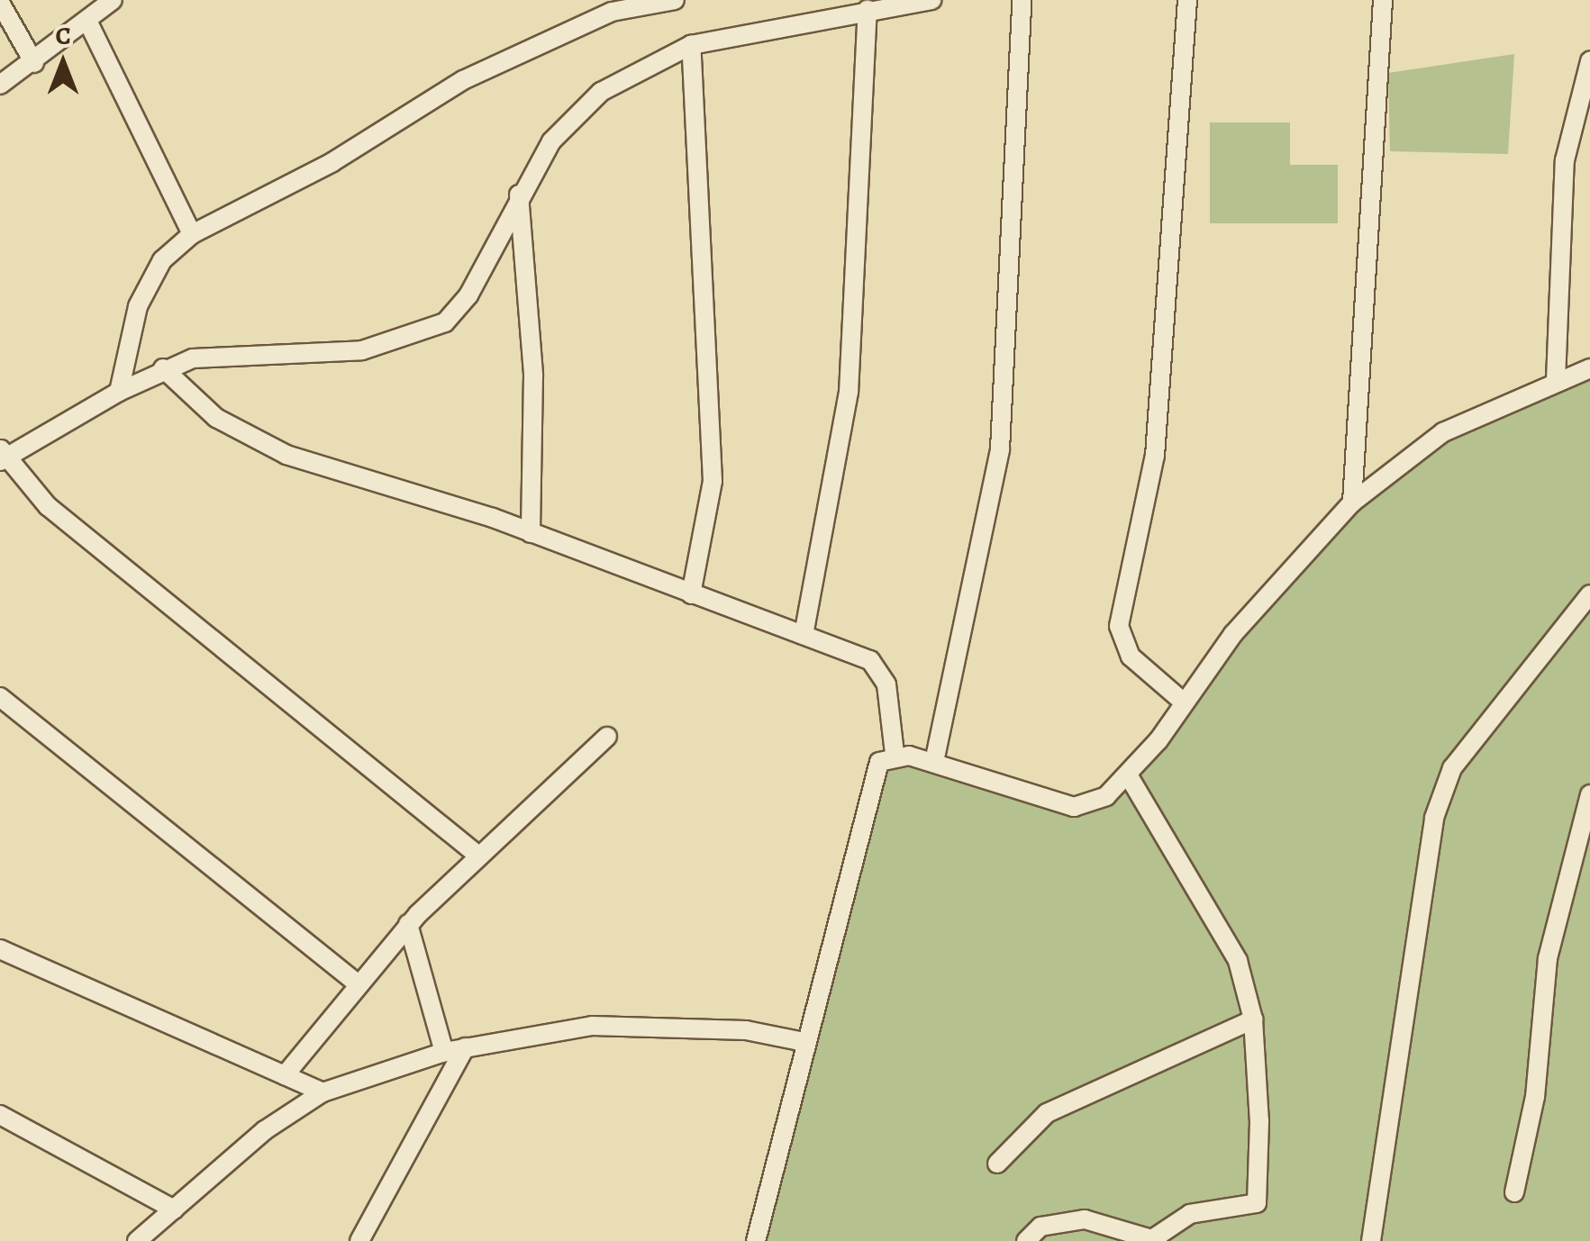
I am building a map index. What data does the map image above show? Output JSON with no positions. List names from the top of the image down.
{
  "north": "top"
}
